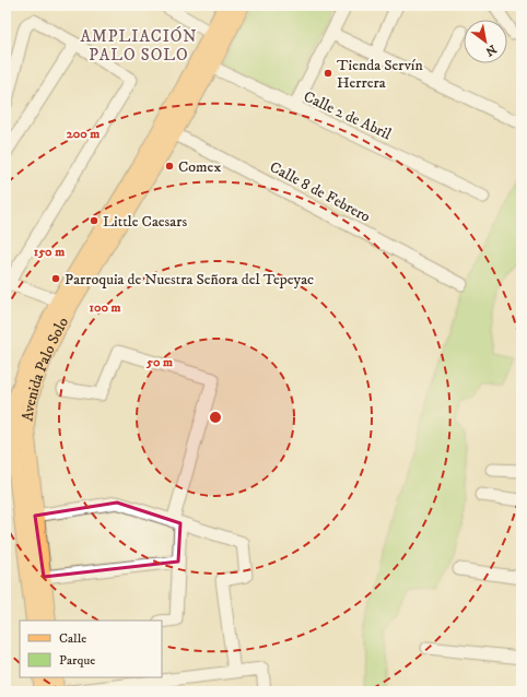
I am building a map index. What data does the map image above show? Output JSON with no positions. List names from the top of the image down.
{
  "streets": {
    "main road": ["Avenida Palo Solo"],
    "street": ["Calle 2 de Abril", "Calle 8 de Febrero"]
  },
  "crossings": [
    ["Calle 2 de Abril", "Avenida Palo Solo"],
    ["Calle 8 de Febrero", "Avenida Palo Solo"]
  ],
  "districts": ["AMPLIACIÓN PALO SOLO"],
  "places": [
    "Tienda Servín Herrera",
    "Comex",
    "Little Caesars",
    "Parroquia de Nuestra Señora del Tepeyac"
  ],
  "legend": ["Calle", "Parque"],
  "north": "bottom right",
  "rings": [
    "200 m",
    "150 m",
    "100 m",
    "50 m"
  ]
}
